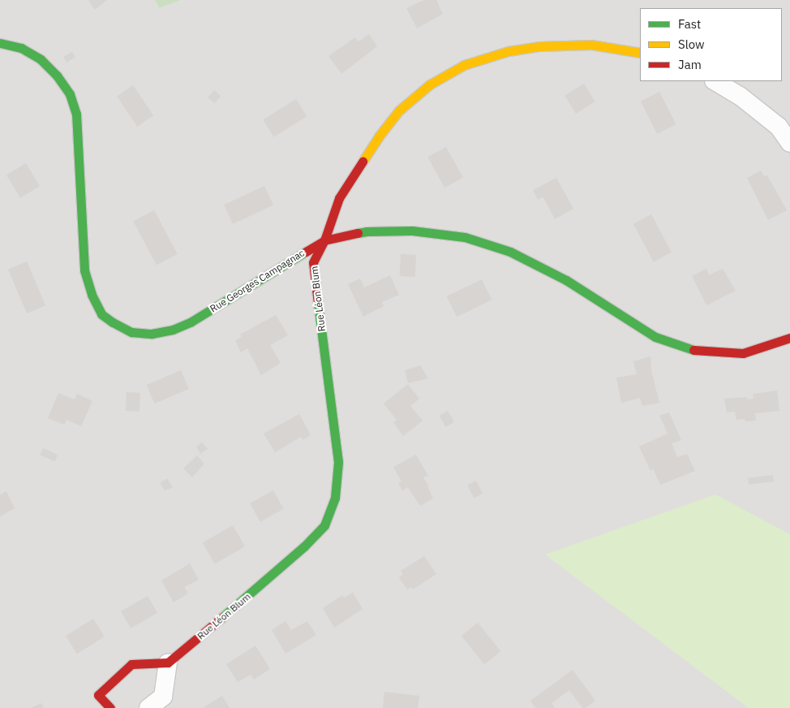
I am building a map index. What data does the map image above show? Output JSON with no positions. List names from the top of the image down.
{
  "streets": {
    "street": ["Rue Georges Campagnac", "Rue Léon Blum"]
  },
  "crossings": [
    ["Rue Georges Campagnac", "Rue Léon Blum"]
  ],
  "legend": ["Fast", "Slow", "Jam"]
}
